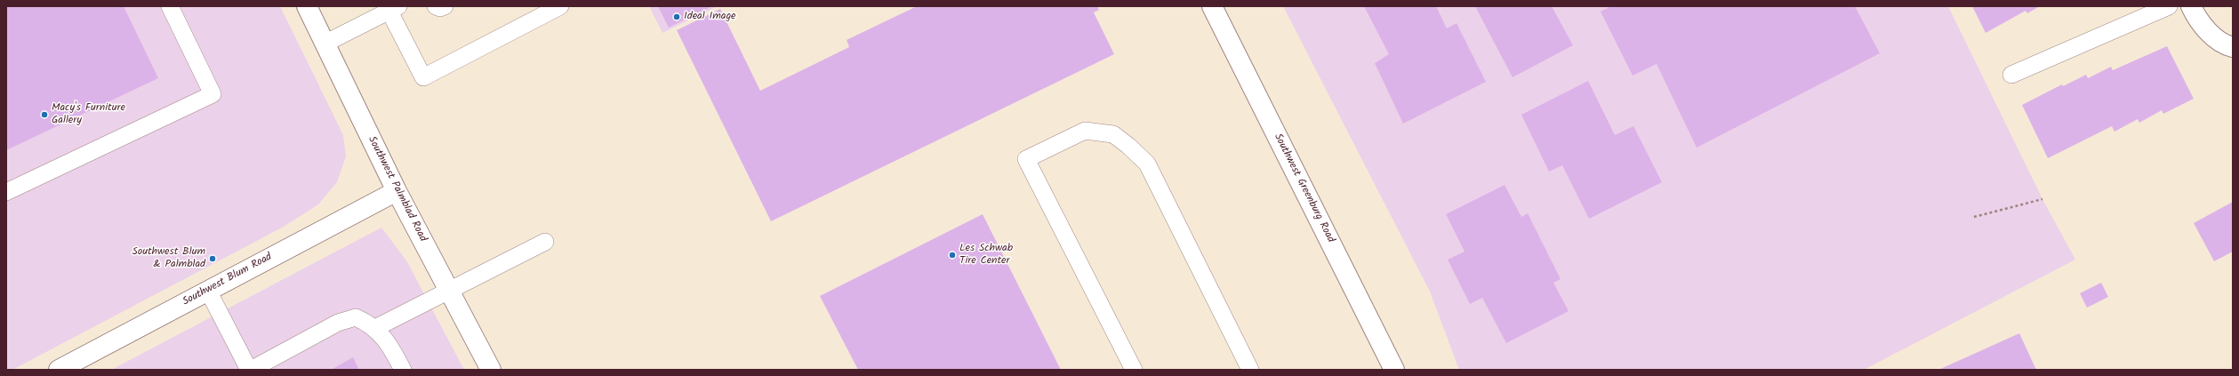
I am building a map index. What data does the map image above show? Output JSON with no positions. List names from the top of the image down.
{
  "streets": {
    "street": ["Southwest Greenburg Road", "Southwest Palmblad Road", "Southwest Blum Road"]
  },
  "crossings": [
    ["Southwest Palmblad Road", "Southwest Blum Road"]
  ],
  "places": [
    "Ideal Image",
    "Macy's Furniture Gallery",
    "Les Schwab Tire Center",
    "Southwest Blum & Palmblad"
  ]
}
